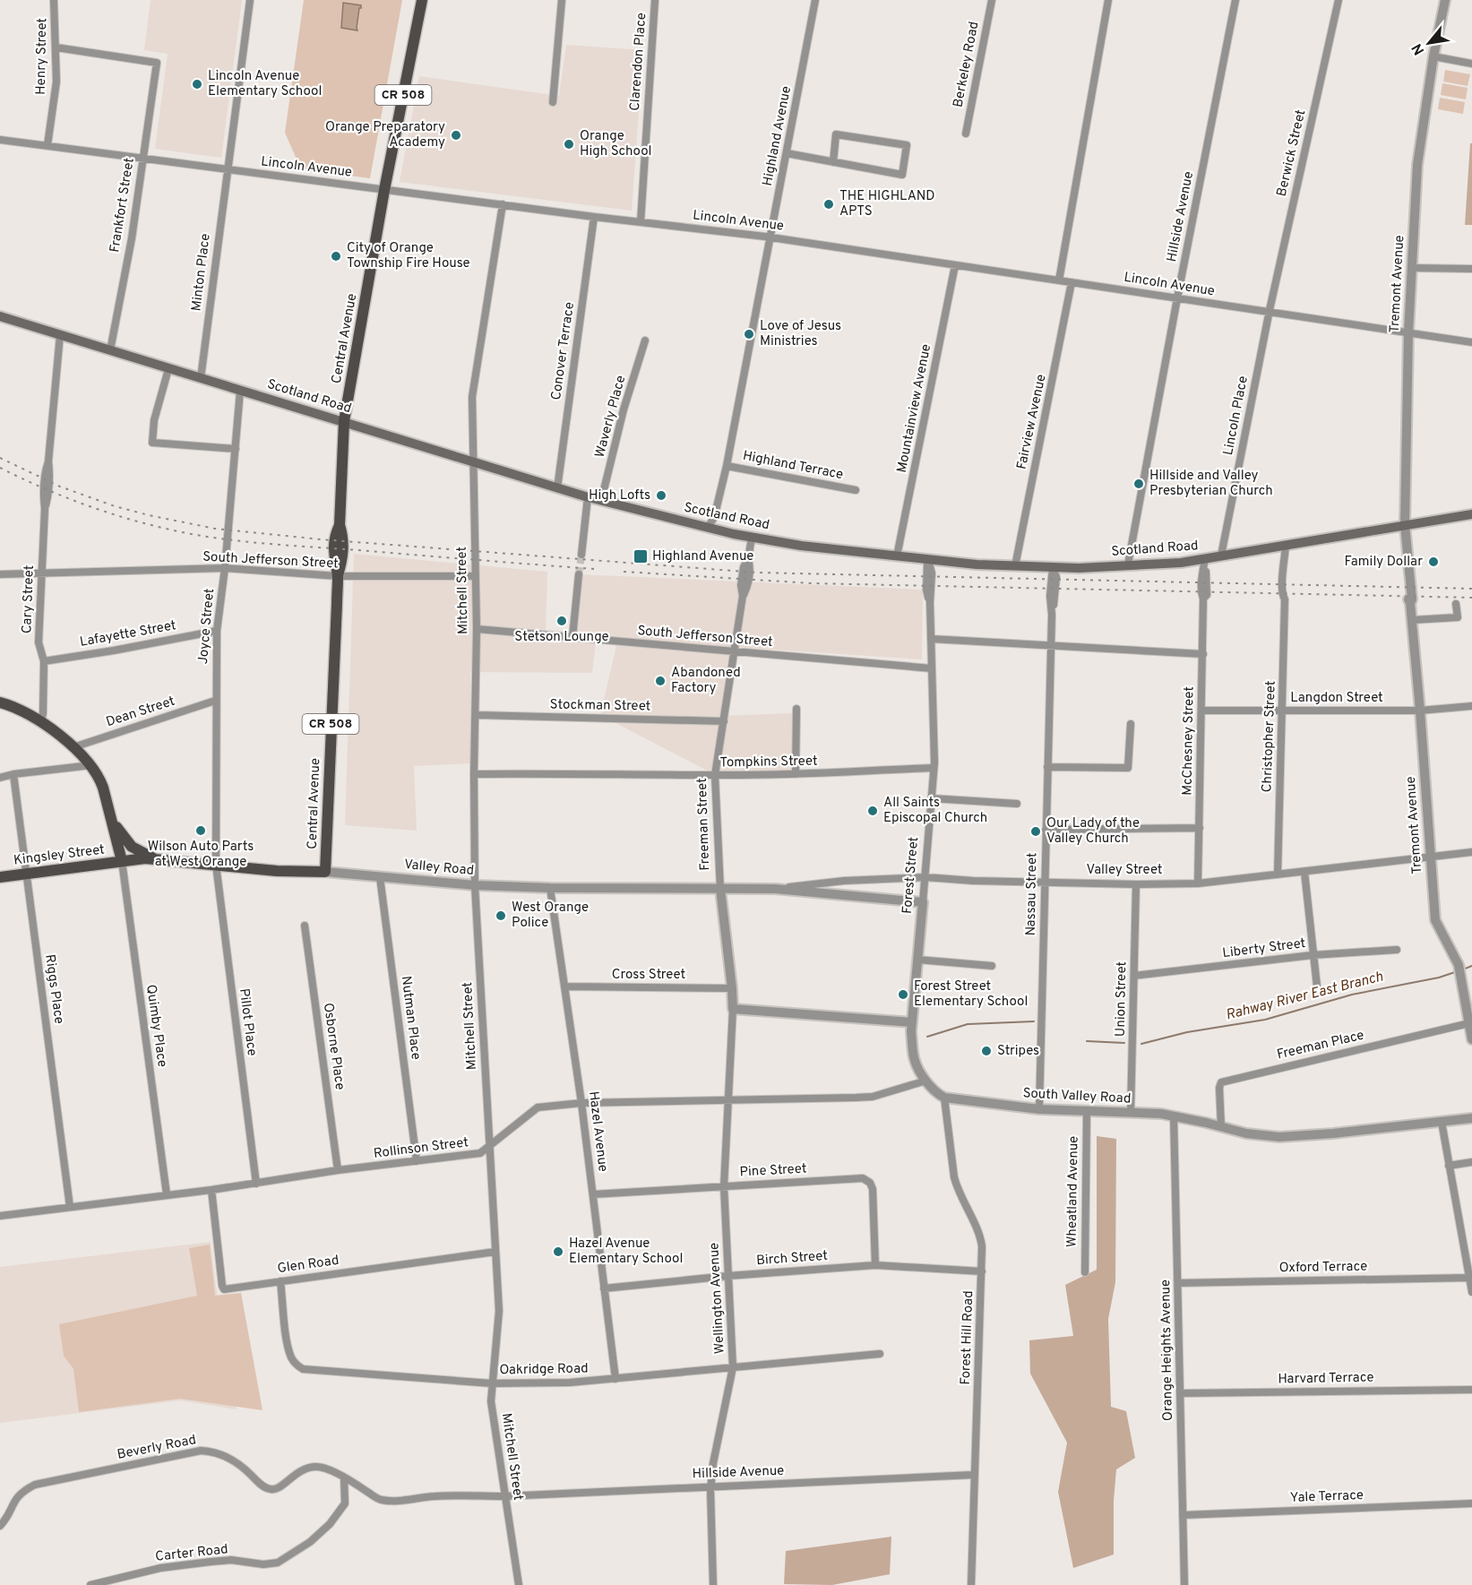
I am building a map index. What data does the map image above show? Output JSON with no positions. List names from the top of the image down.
{
  "streets": {
    "main road": [
      "CR 508",
      "Central Avenue",
      "Scotland Road",
      "Kingsley Street",
      "Valley Road"
    ],
    "street": [
      "Henry Street",
      "Clarendon Place",
      "Berkeley Road",
      "Highland Avenue",
      "Berwick Street",
      "Lincoln Avenue",
      "Frankfort Street",
      "Hillside Avenue",
      "Minton Place",
      "Tremont Avenue",
      "Conover Terrace",
      "Mountainview Avenue",
      "Lincoln Place",
      "Waverly Place",
      "Fairview Avenue",
      "Highland Terrace",
      "South Jefferson Street",
      "Mitchell Street",
      "Cary Street",
      "Joyce Street",
      "Lafayette Street",
      "Langdon Street",
      "Stockman Street",
      "Dean Street",
      "Christopher Street",
      "McChesney Street",
      "Tompkins Street",
      "Freeman Street",
      "Valley Street",
      "Forest Street",
      "Nassau Street",
      "Liberty Street",
      "Cross Street",
      "Riggs Place",
      "Union Street",
      "Nutman Place",
      "Pillot Place",
      "Quimby Place",
      "Freeman Place",
      "Osborne Place",
      "South Valley Road",
      "Hazel Avenue",
      "Rollinson Street",
      "Pine Street",
      "Wheatland Avenue",
      "Birch Street",
      "Glen Road",
      "Oxford Terrace",
      "Wellington Avenue",
      "Forest Hill Road",
      "Orange Heights Avenue",
      "Oakridge Road",
      "Harvard Terrace",
      "Beverly Road",
      "Yale Terrace",
      "Carter Road"
    ]
  },
  "crossings": [
    ["Henry Street", "Lincoln Avenue"],
    ["Henry Street", "Frankfort Street"],
    ["Clarendon Place", "Lincoln Avenue"],
    ["Highland Avenue", "Lincoln Avenue"],
    ["Highland Avenue", "Scotland Road"],
    ["Highland Avenue", "Highland Terrace"],
    ["Berwick Street", "Lincoln Avenue"],
    ["Berwick Street", "Lincoln Place"],
    ["Lincoln Avenue", "Frankfort Street"],
    ["Lincoln Avenue", "Hillside Avenue"],
    ["Lincoln Avenue", "Minton Place"],
    ["Lincoln Avenue", "Tremont Avenue"],
    ["Lincoln Avenue", "Central Avenue"],
    ["Lincoln Avenue", "Conover Terrace"],
    ["Lincoln Avenue", "Mountainview Avenue"],
    ["Lincoln Avenue", "Lincoln Place"],
    ["Lincoln Avenue", "Fairview Avenue"],
    ["Lincoln Avenue", "Mitchell Street"],
    ["Frankfort Street", "Scotland Road"],
    ["Hillside Avenue", "Scotland Road"],
    ["Hillside Avenue", "Mitchell Street"],
    ["Hillside Avenue", "Wellington Avenue"],
    ["Hillside Avenue", "Forest Hill Road"],
    ["Hillside Avenue", "Beverly Road"],
    ["Minton Place", "Scotland Road"],
    ["Tremont Avenue", "Scotland Road"],
    ["Tremont Avenue", "Langdon Street"],
    ["Tremont Avenue", "Valley Street"],
    ["Tremont Avenue", "Freeman Place"],
    ["Central Avenue", "Scotland Road"],
    ["Central Avenue", "South Jefferson Street"],
    ["Central Avenue", "Valley Road"],
    ["Conover Terrace", "Scotland Road"],
    ["Scotland Road", "Mountainview Avenue"],
    ["Scotland Road", "Lincoln Place"],
    ["Scotland Road", "Waverly Place"],
    ["Scotland Road", "Fairview Avenue"],
    ["Scotland Road", "Mitchell Street"],
    ["Scotland Road", "Cary Street"],
    ["Scotland Road", "Joyce Street"],
    ["Scotland Road", "Christopher Street"],
    ["Scotland Road", "McChesney Street"],
    ["Scotland Road", "Freeman Street"],
    ["Scotland Road", "Forest Street"],
    ["Scotland Road", "Nassau Street"],
    ["South Jefferson Street", "Mitchell Street"],
    ["South Jefferson Street", "Cary Street"],
    ["South Jefferson Street", "Joyce Street"],
    ["South Jefferson Street", "Freeman Street"],
    ["South Jefferson Street", "Forest Street"],
    ["Mitchell Street", "Stockman Street"],
    ["Mitchell Street", "Tompkins Street"],
    ["Mitchell Street", "Valley Road"],
    ["Mitchell Street", "Rollinson Street"],
    ["Mitchell Street", "Glen Road"],
    ["Mitchell Street", "Oakridge Road"],
    ["Mitchell Street", "Beverly Road"],
    ["Cary Street", "Lafayette Street"],
    ["Cary Street", "Valley Road"],
    ["Joyce Street", "Lafayette Street"],
    ["Joyce Street", "Dean Street"],
    ["Joyce Street", "Valley Road"],
    ["Joyce Street", "Pillot Place"],
    ["Langdon Street", "Christopher Street"],
    ["Langdon Street", "McChesney Street"],
    ["Stockman Street", "Freeman Street"],
    ["Dean Street", "Valley Road"],
    ["Christopher Street", "Valley Street"],
    ["McChesney Street", "Valley Street"],
    ["Tompkins Street", "Freeman Street"],
    ["Tompkins Street", "Forest Street"],
    ["Freeman Street", "Valley Road"],
    ["Freeman Street", "Valley Street"],
    ["Freeman Street", "Cross Street"],
    ["Freeman Street", "Wellington Avenue"],
    ["Kingsley Street", "Valley Road"],
    ["Kingsley Street", "Riggs Place"],
    ["Kingsley Street", "Quimby Place"],
    ["Valley Road", "Valley Street"],
    ["Valley Road", "Nutman Place"],
    ["Valley Road", "Pillot Place"],
    ["Valley Road", "Quimby Place"],
    ["Valley Road", "Hazel Avenue"],
    ["Valley Street", "Forest Street"],
    ["Valley Street", "Nassau Street"],
    ["Valley Street", "Union Street"],
    ["Nassau Street", "South Valley Road"],
    ["Liberty Street", "Union Street"],
    ["Cross Street", "Hazel Avenue"],
    ["Riggs Place", "Rollinson Street"],
    ["Union Street", "South Valley Road"],
    ["Nutman Place", "Rollinson Street"],
    ["Pillot Place", "Rollinson Street"],
    ["Quimby Place", "Rollinson Street"],
    ["Freeman Place", "South Valley Road"],
    ["Osborne Place", "Rollinson Street"],
    ["South Valley Road", "Wheatland Avenue"],
    ["South Valley Road", "Forest Hill Road"],
    ["South Valley Road", "Orange Heights Avenue"],
    ["Hazel Avenue", "Rollinson Street"],
    ["Hazel Avenue", "Pine Street"],
    ["Hazel Avenue", "Birch Street"],
    ["Hazel Avenue", "Oakridge Road"],
    ["Rollinson Street", "Glen Road"],
    ["Rollinson Street", "Wellington Avenue"],
    ["Pine Street", "Birch Street"],
    ["Pine Street", "Wellington Avenue"],
    ["Birch Street", "Wellington Avenue"],
    ["Birch Street", "Forest Hill Road"],
    ["Glen Road", "Oakridge Road"],
    ["Oxford Terrace", "Orange Heights Avenue"],
    ["Wellington Avenue", "Oakridge Road"],
    ["Orange Heights Avenue", "Harvard Terrace"],
    ["Orange Heights Avenue", "Yale Terrace"],
    ["Beverly Road", "Carter Road"]
  ],
  "water": ["Rahway River East Branch"],
  "places": {
    "other": [
      "Lincoln Avenue Elementary School",
      "Orange Preparatory Academy",
      "Orange High School",
      "THE HIGHLAND APTS",
      "City of Orange Township Fire House",
      "Love of Jesus Ministries",
      "Hillside and Valley Presbyterian Church",
      "High Lofts",
      "Family Dollar",
      "Stetson Lounge",
      "Abandoned Factory",
      "All Saints Episcopal Church",
      "Wilson Auto Parts at West Orange",
      "Our Lady of the Valley Church",
      "West Orange Police",
      "Forest Street Elementary School",
      "Stripes",
      "Hazel Avenue Elementary School"
    ],
    "transit": ["Highland Avenue"]
  },
  "north": "bottom left"
}
